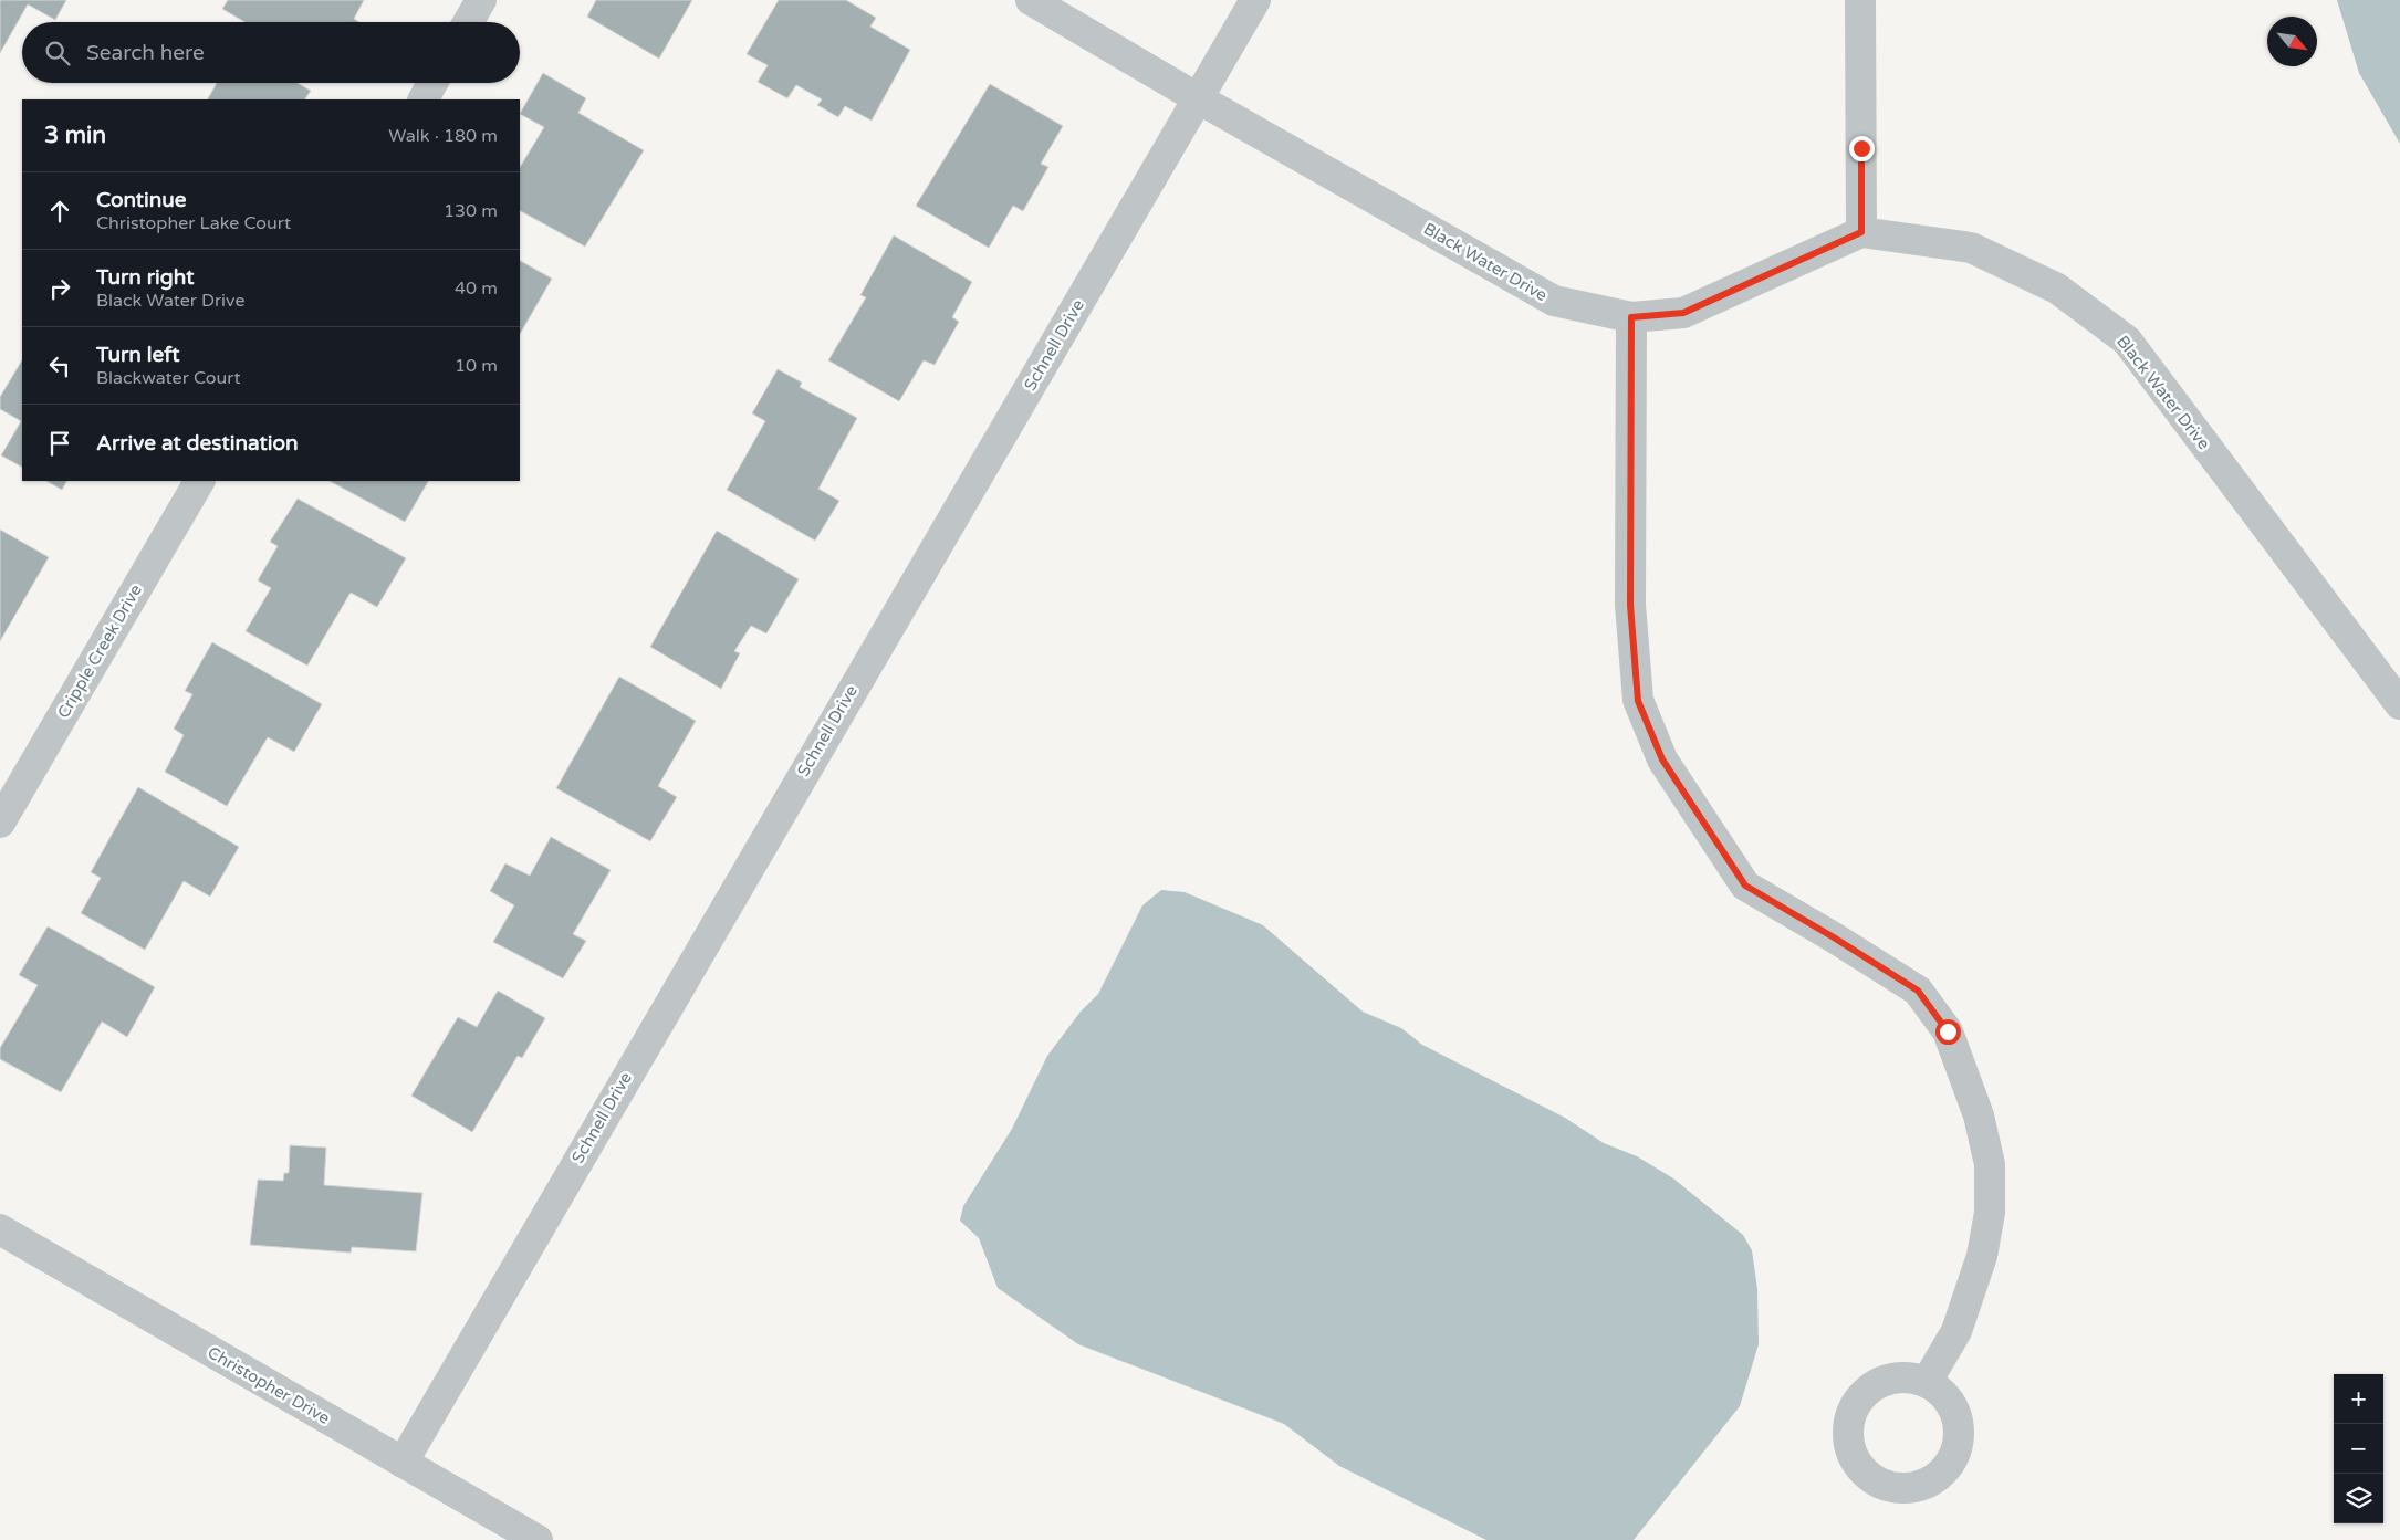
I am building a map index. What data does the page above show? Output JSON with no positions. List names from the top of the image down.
{
  "streets": {
    "street": [
      "Black Water Drive",
      "Schnell Drive",
      "Cripple Creek Drive",
      "Christopher Drive"
    ]
  },
  "crossings": [
    ["Black Water Drive", "Schnell Drive"],
    ["Schnell Drive", "Christopher Drive"]
  ],
  "north": "bottom right",
  "page": {
    "search": "Search here",
    "heading": ["3 min", "Walk · 180 m"],
    "list": [
      ["Continue", "Christopher Lake Court", "130 m"],
      ["Turn right", "Black Water Drive", "40 m"],
      ["Turn left", "Blackwater Court", "10 m"],
      "Arrive at destination"
    ],
    "map_buttons": ["+", "−"]
  }
}
